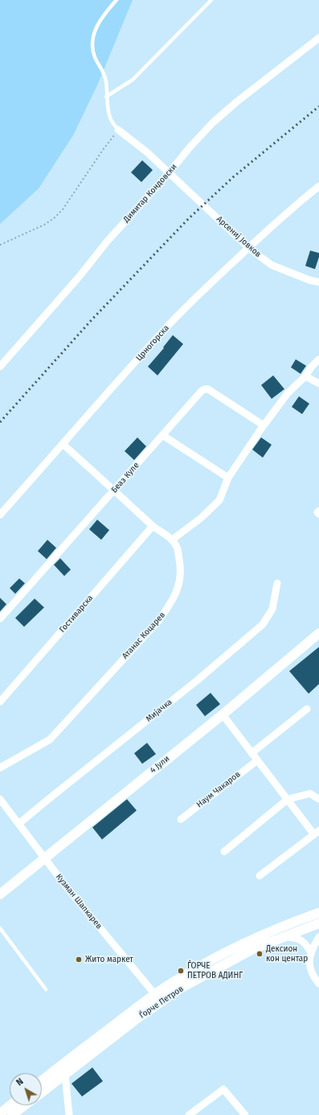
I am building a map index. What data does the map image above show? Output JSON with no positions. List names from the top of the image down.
{
  "streets": {
    "street": [
      "Димитар Кондовски",
      "Арсениј Јовков",
      "Црногорска",
      "Беаз Куле",
      "Гостиварска",
      "Атанас Коцарев",
      "Мијачка",
      "4 Јули",
      "Наум Чакаров",
      "Кузман Шапкарев",
      "Ѓорче Петров"
    ]
  },
  "crossings": [
    ["Димитар Кондовски", "Арсениј Јовков"],
    ["Арсениј Јовков", "Црногорска"],
    ["Црногорска", "Атанас Коцарев"],
    ["Беаз Куле", "Атанас Коцарев"],
    ["Гостиварска", "Атанас Коцарев"],
    ["Мијачка", "Кузман Шапкарев"],
    ["4 Јули", "Кузман Шапкарев"],
    ["Кузман Шапкарев", "Ѓорче Петров"]
  ],
  "places": ["Дексион кон центар", "Жито маркет", "ЃОРЧЕ ПЕТРОВ АДИНГ"],
  "north": "top left"
}
